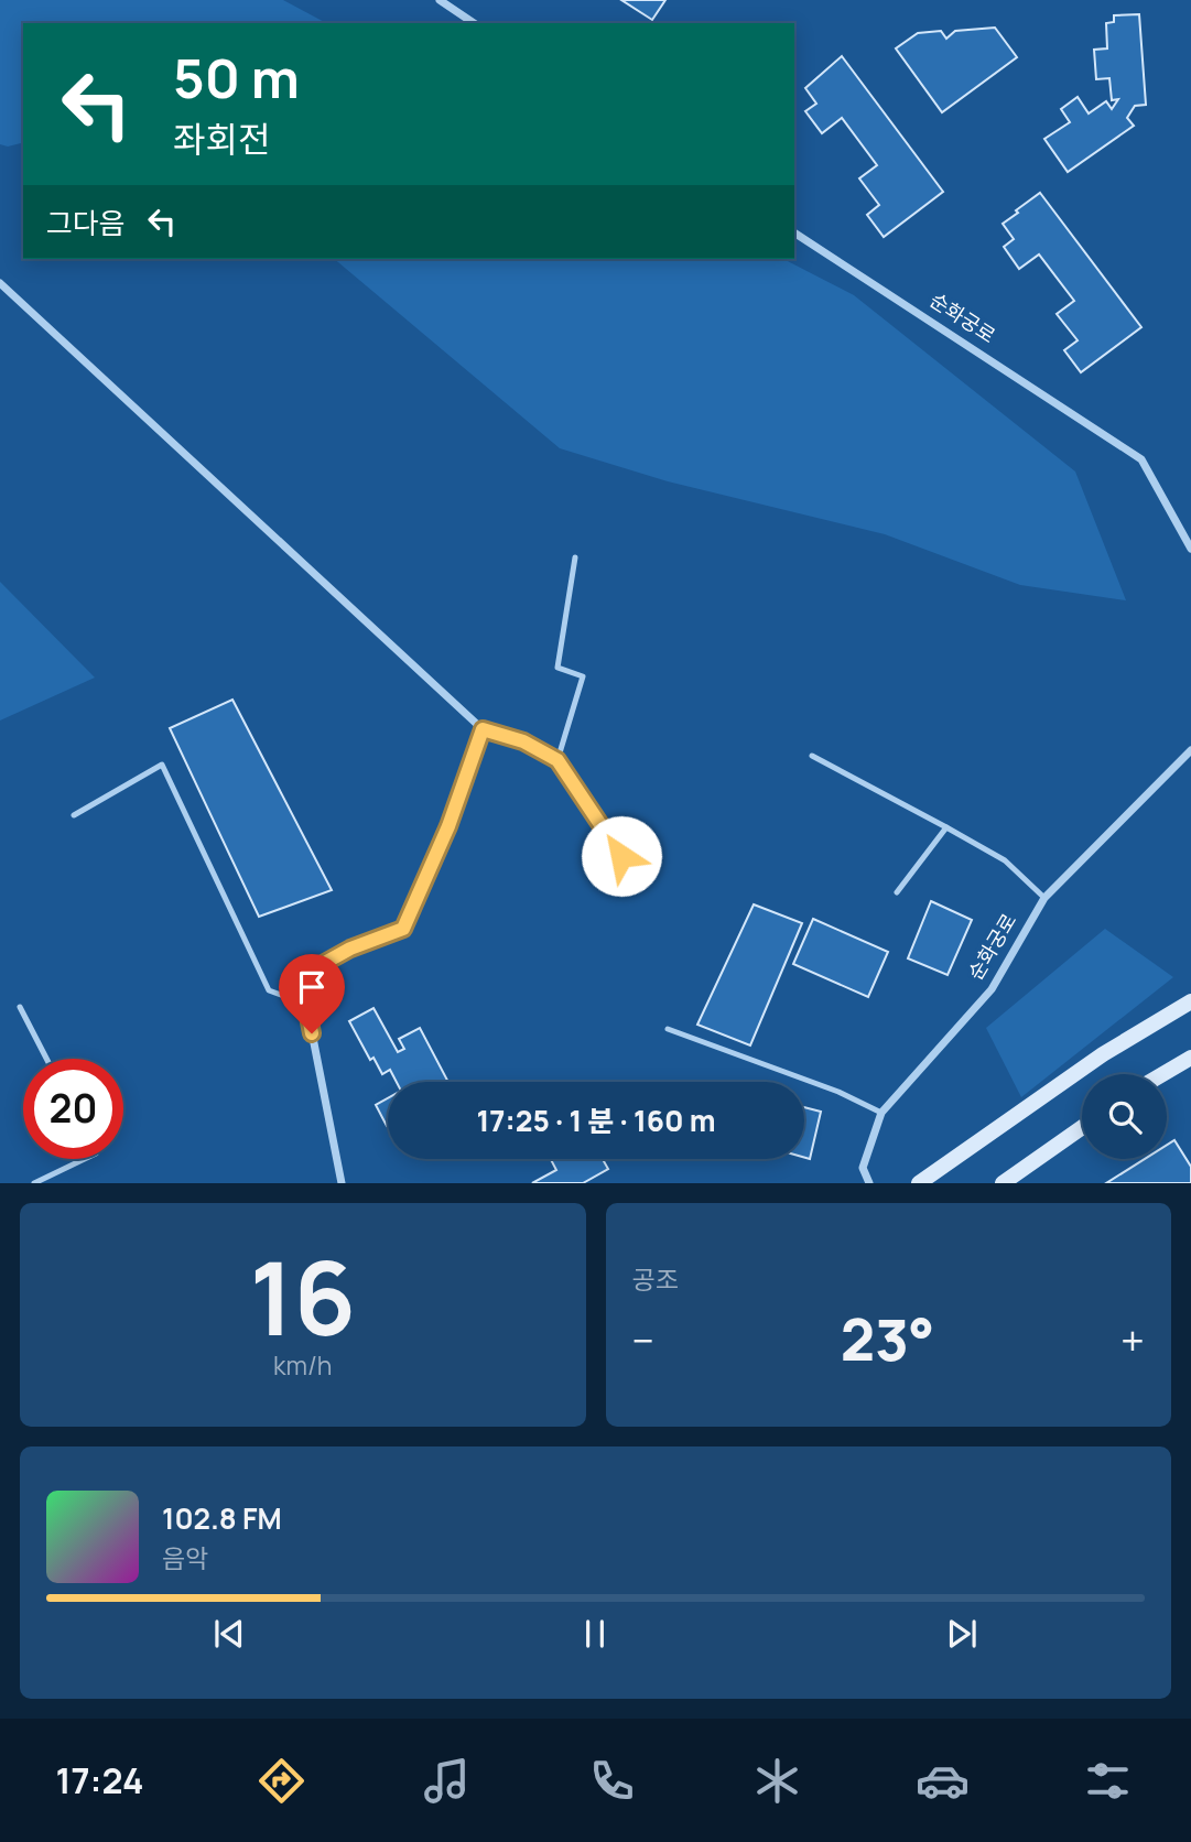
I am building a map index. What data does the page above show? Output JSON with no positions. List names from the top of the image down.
{
  "streets": {
    "street": ["순화궁로"]
  },
  "page": {
    "turn": ["50 m", "좌회전"],
    "then": "그다음",
    "limit": "20",
    "trip": "17:25 · 1 분 · 160 m",
    "tile": [
      ["16", "km/h"],
      "공조"
    ],
    "heat": ["−", "23°", "+"],
    "song": ["102.8 FM", "음악"],
    "tabs": "17:24"
  }
}
